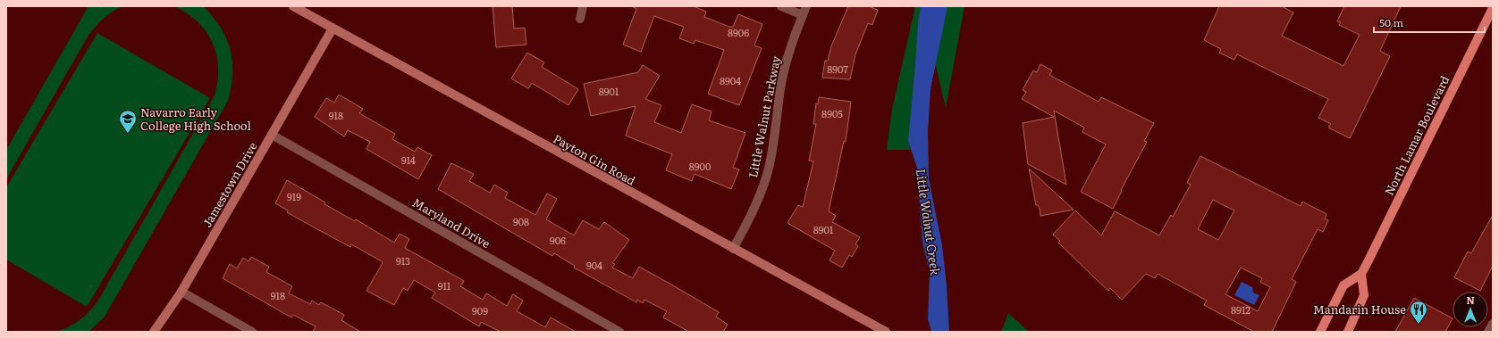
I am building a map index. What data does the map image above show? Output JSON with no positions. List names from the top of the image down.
{
  "streets": {
    "main road": ["North Lamar Boulevard"],
    "street": [
      "Little Walnut Parkway",
      "Payton Gin Road",
      "Jamestown Drive",
      "Maryland Drive"
    ]
  },
  "crossings": [
    ["Little Walnut Parkway", "Payton Gin Road"],
    ["Payton Gin Road", "Jamestown Drive"],
    ["Jamestown Drive", "Maryland Drive"]
  ],
  "water": ["Little Walnut Creek"],
  "places": {
    "school or university": ["Navarro Early College High School"],
    "restaurant": ["Mandarin House"]
  },
  "house_numbers": [
    "8906",
    "8907",
    "8904",
    "8901",
    "8905",
    "918",
    "914",
    "8900",
    "919",
    "908",
    "8901",
    "906",
    "913",
    "904",
    "911",
    "918",
    "8912",
    "909"
  ],
  "scale_bar": "50 m",
  "north": "top"
}
